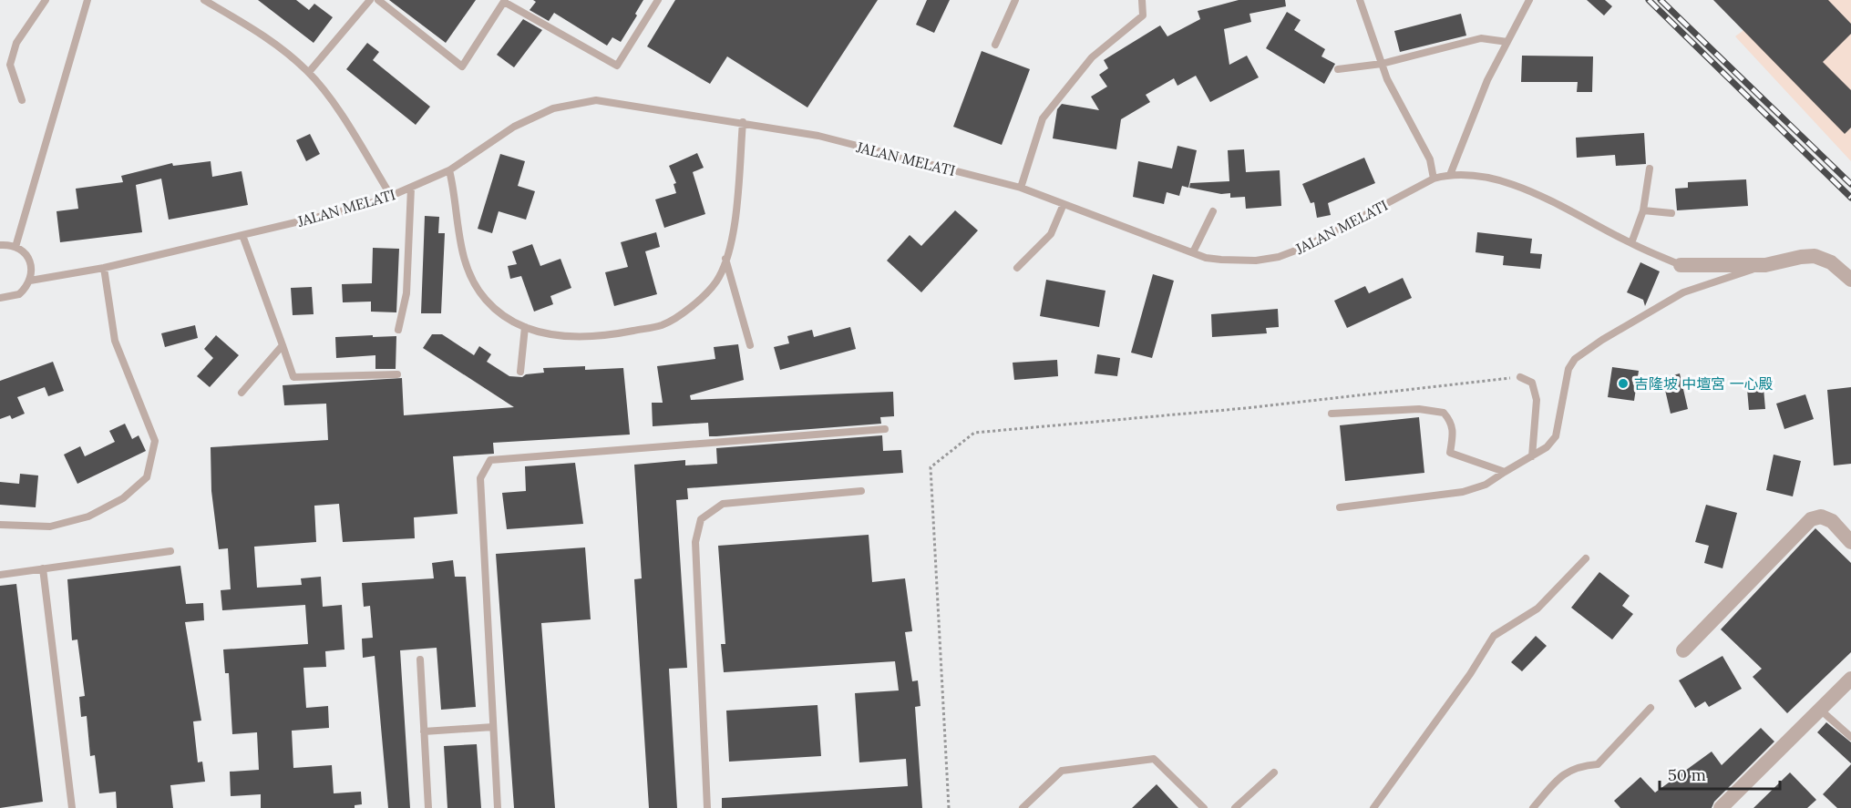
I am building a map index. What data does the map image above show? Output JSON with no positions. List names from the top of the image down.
{
  "streets": {
    "street": ["JALAN MELATI"]
  },
  "places": ["吉隆坡 中壇宮 一心殿"],
  "scale_bar": "50 m"
}
